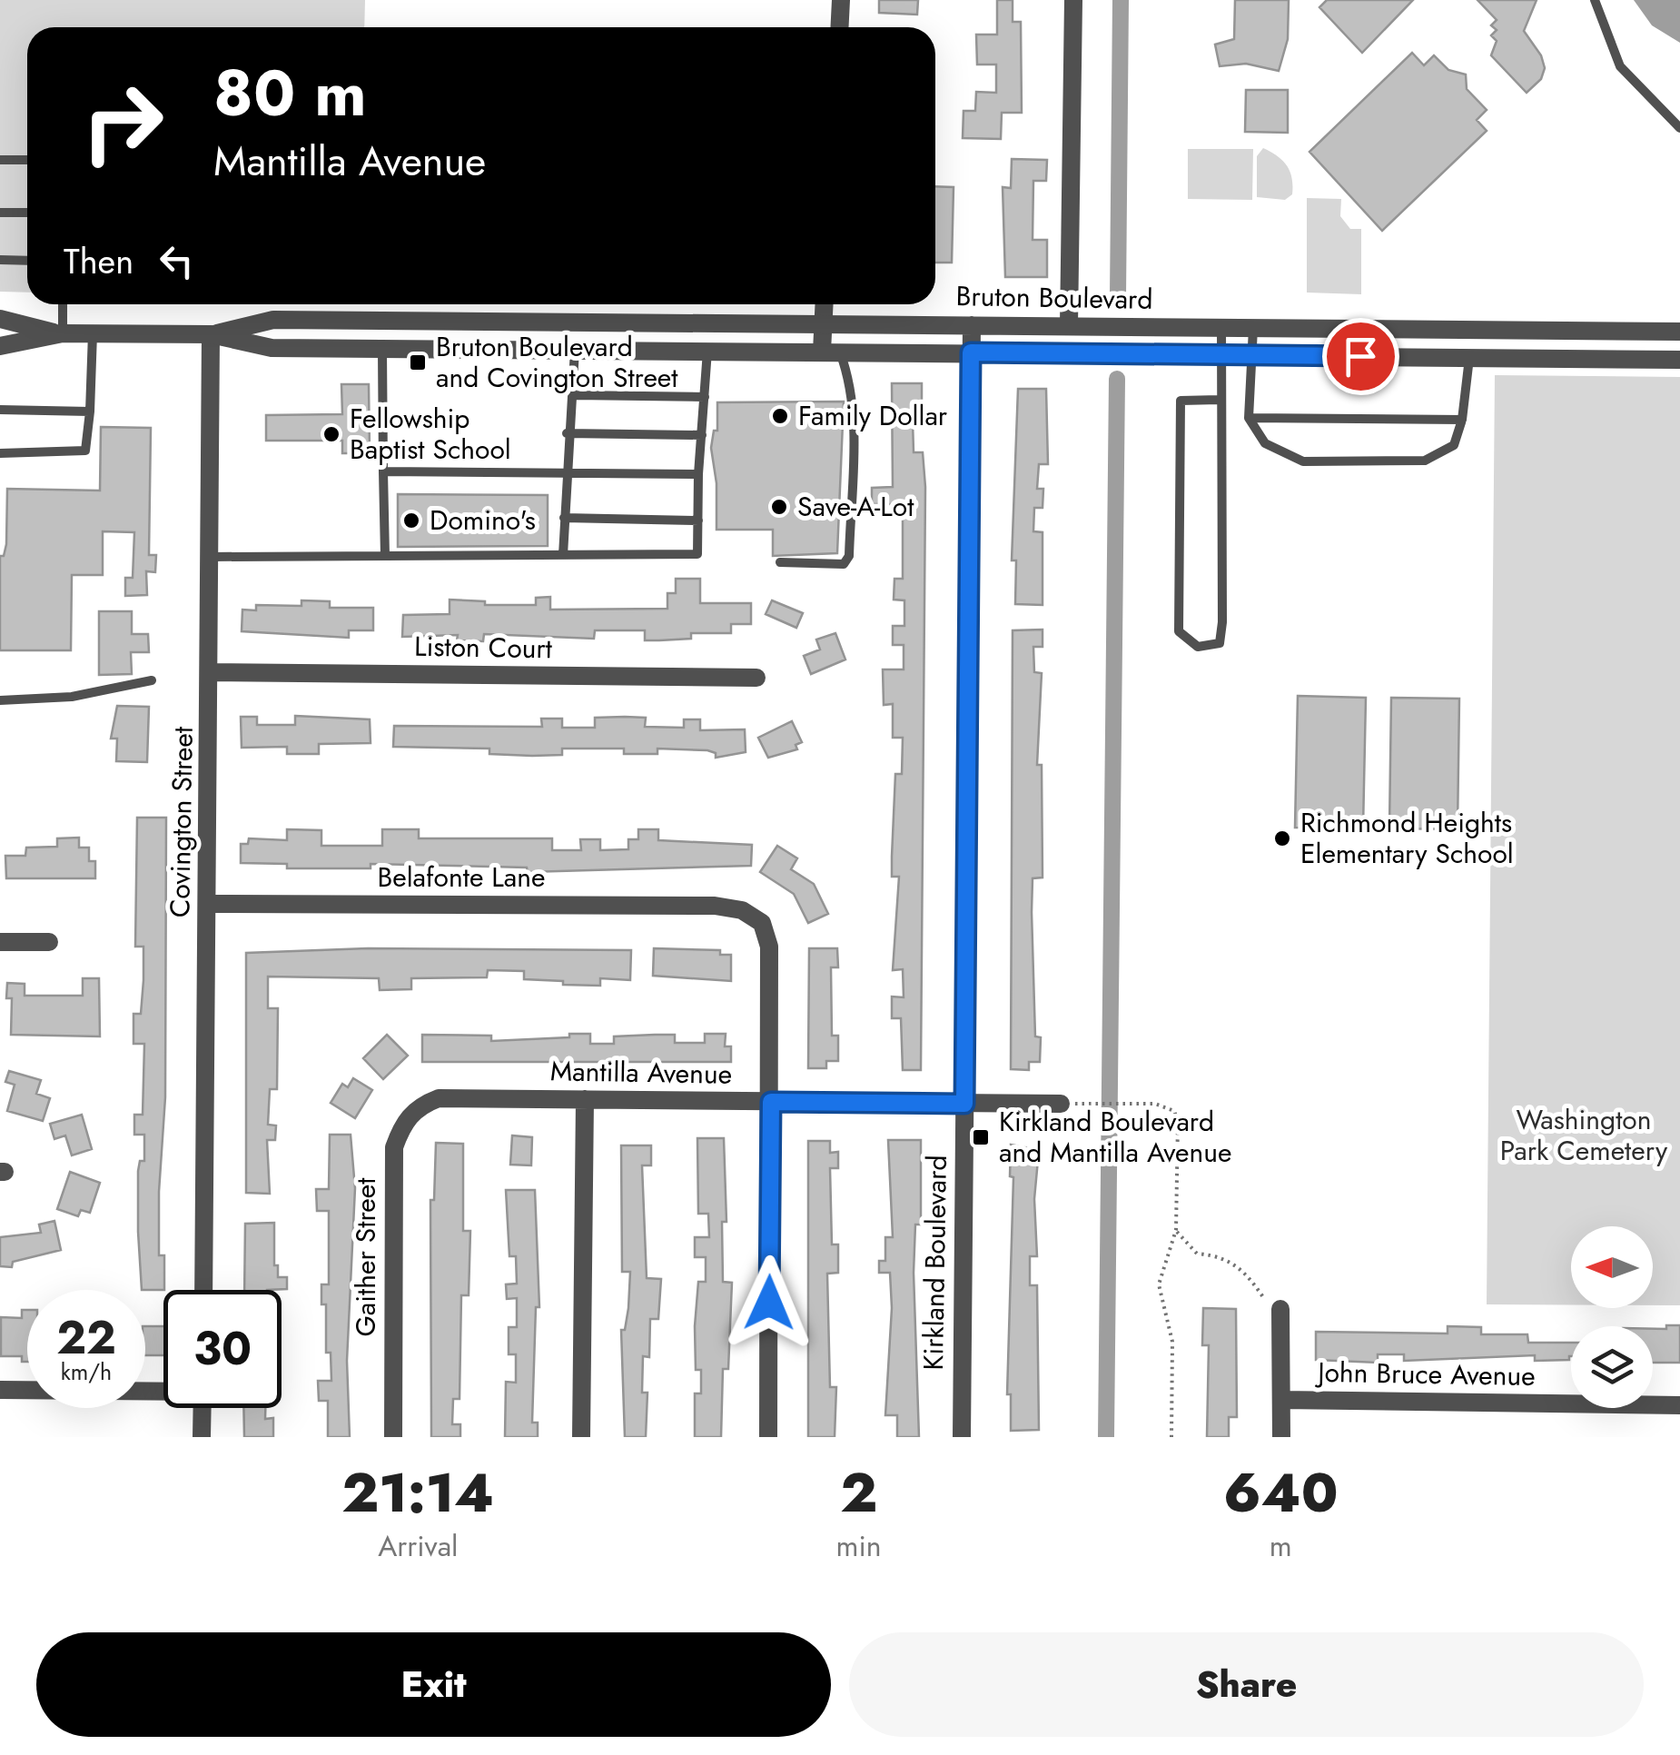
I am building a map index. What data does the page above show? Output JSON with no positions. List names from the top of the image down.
{
  "streets": {
    "street": [
      "Bruton Boulevard",
      "Liston Court",
      "Covington Street",
      "Belafonte Lane",
      "Mantilla Avenue",
      "Gaither Street",
      "Kirkland Boulevard",
      "John Bruce Avenue"
    ]
  },
  "crossings": [
    ["Bruton Boulevard", "Covington Street"],
    ["Bruton Boulevard", "Kirkland Boulevard"],
    ["Liston Court", "Covington Street"],
    ["Covington Street", "Belafonte Lane"],
    ["Belafonte Lane", "Mantilla Avenue"],
    ["Mantilla Avenue", "Gaither Street"],
    ["Mantilla Avenue", "Kirkland Boulevard"]
  ],
  "parks": ["Washington Park Cemetery"],
  "places": {
    "transit": ["Bruton Boulevard and Covington Street", "Kirkland Boulevard and Mantilla Avenue"],
    "other": [
      "Family Dollar",
      "Fellowship Baptist School",
      "Save-A-Lot",
      "Domino's",
      "Richmond Heights Elementary School"
    ]
  },
  "north": "left",
  "page": {
    "turn": ["80 m", "Mantilla Avenue"],
    "then": "Then",
    "speed": "22 km/h",
    "limit": "30",
    "eta": [
      "21:14",
      "Arrival",
      "2",
      "min",
      "640",
      "m"
    ],
    "buttons": ["Exit", "Share"]
  }
}
